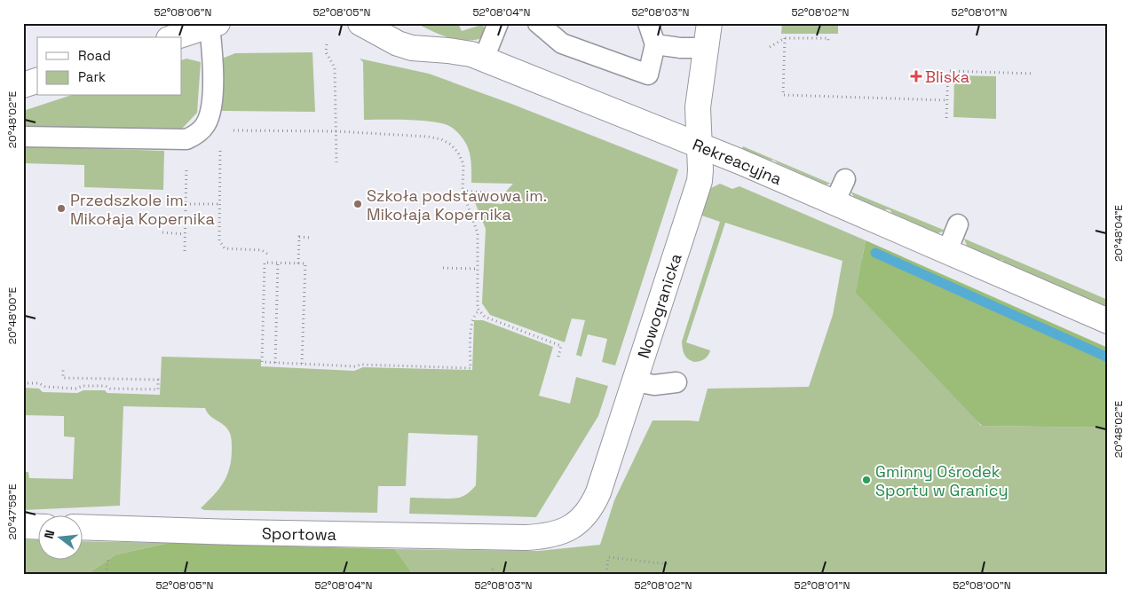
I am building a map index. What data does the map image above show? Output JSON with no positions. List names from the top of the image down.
{
  "streets": {
    "street": ["Rekreacyjna", "Nowogranicka", "Sportowa"]
  },
  "crossings": [
    ["Rekreacyjna", "Nowogranicka"],
    ["Nowogranicka", "Sportowa"]
  ],
  "places": {
    "health": ["Bliska"],
    "other": ["Szkoła podstawowa im. Mikołaja Kopernika", "Przedszkole im. Mikołaja Kopernika", "Gminny Ośrodek Sportu w Granicy"]
  },
  "legend": ["Road", "Park"],
  "north": "left",
  "coordinates": [
    "52°08'06\"N",
    "52°08'05\"N",
    "52°08'04\"N",
    "52°08'03\"N",
    "52°08'02\"N",
    "52°08'01\"N",
    "20°48'02\"E",
    "20°48'04\"E",
    "20°48'00\"E",
    "20°47'58\"E",
    "52°08'00\"N"
  ]
}
